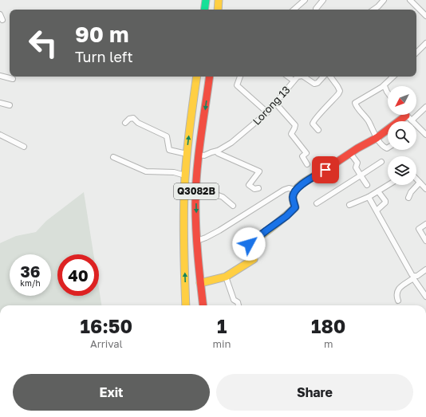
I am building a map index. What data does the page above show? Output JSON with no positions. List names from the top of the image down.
{
  "streets": {
    "main road": ["Q3082B"],
    "street": ["Lorong 13"]
  },
  "north": "bottom left",
  "page": {
    "turn": ["90 m", "Turn left"],
    "speed": "36 km/h",
    "limit": "40",
    "eta": [
      "16:50",
      "Arrival",
      "1",
      "min",
      "180",
      "m"
    ],
    "buttons": ["Exit", "Share"]
  }
}
